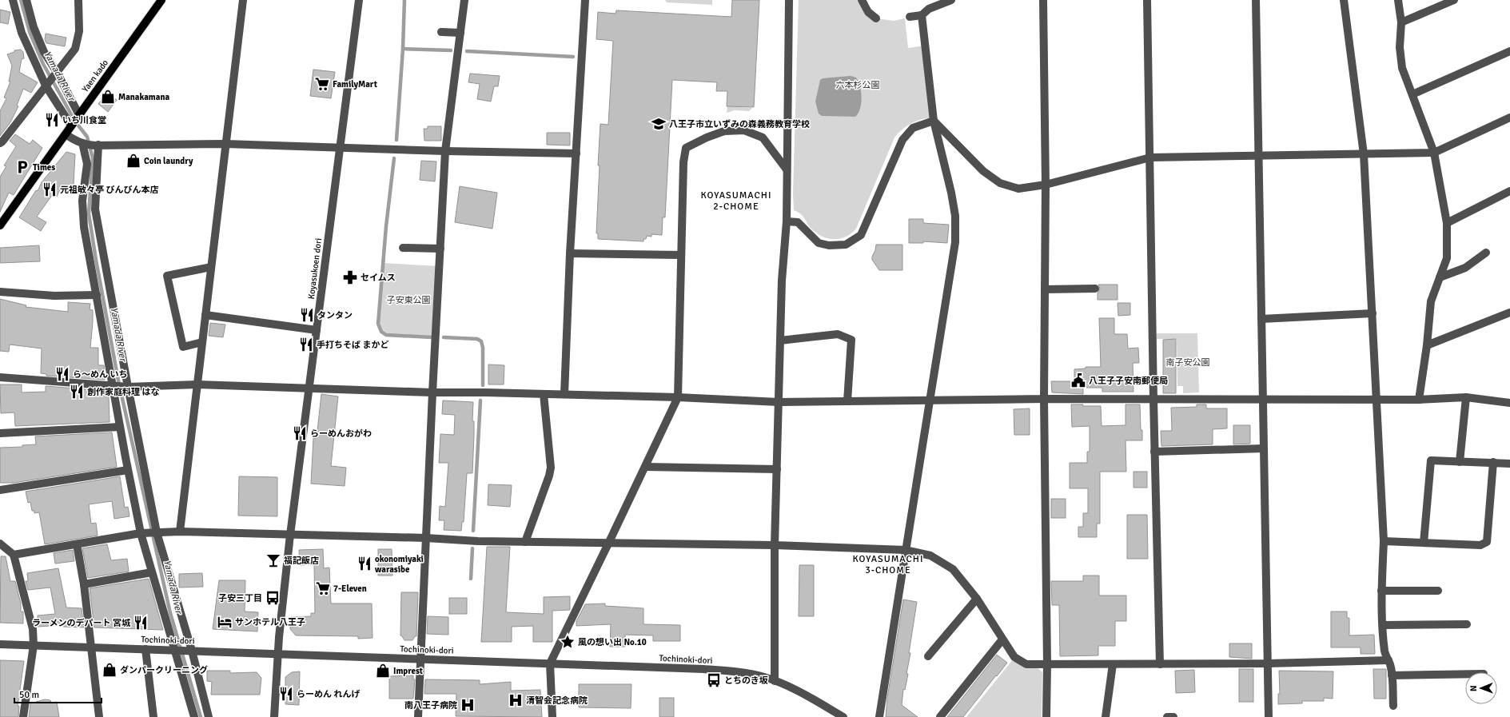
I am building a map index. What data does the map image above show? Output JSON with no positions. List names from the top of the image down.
{
  "streets": {
    "main road": ["Yaen kado"],
    "street": ["Koyasukoen dori", "Tochinoki-dori"]
  },
  "crossings": [
    ["Koyasukoen dori", "Tochinoki-dori"]
  ],
  "districts": ["KOYASUMACHI 2-CHOME", "KOYASUMACHI 3-CHOME"],
  "water": ["Yamada River"],
  "parks": ["六本杉公園", "子安東公園", "南子安公園"],
  "places": {
    "supermarket": ["FamilyMart", "7-Eleven"],
    "shop": [
      "Manakamana",
      "Coin laundry",
      "ダンパークリーニング",
      "Imprest"
    ],
    "restaurant": [
      "いち川食堂",
      "元祖敏々亭 びんびん本店",
      "タンタン",
      "手打ちそば まかど",
      "ら～めん いち",
      "創作家庭料理 はな",
      "らーめんおがわ",
      "okonomiyaki warasibe",
      "ラーメンのデパート 宮城",
      "らーめん れんげ"
    ],
    "school or university": ["八王子市立いずみの森義務教育学校"],
    "parking": ["Times"],
    "pharmacy": ["セイムス"],
    "public building": ["八王子子安南郵便局"],
    "bar": ["福記飯店"],
    "bus stop": ["子安三丁目", "とちのき坂"],
    "hotel": ["サンホテル八王子"],
    "place": ["風の想い出 No.10"],
    "hospital": ["清智会記念病院", "南八王子病院"]
  },
  "scale_bar": "50 m",
  "north": "left"
}
